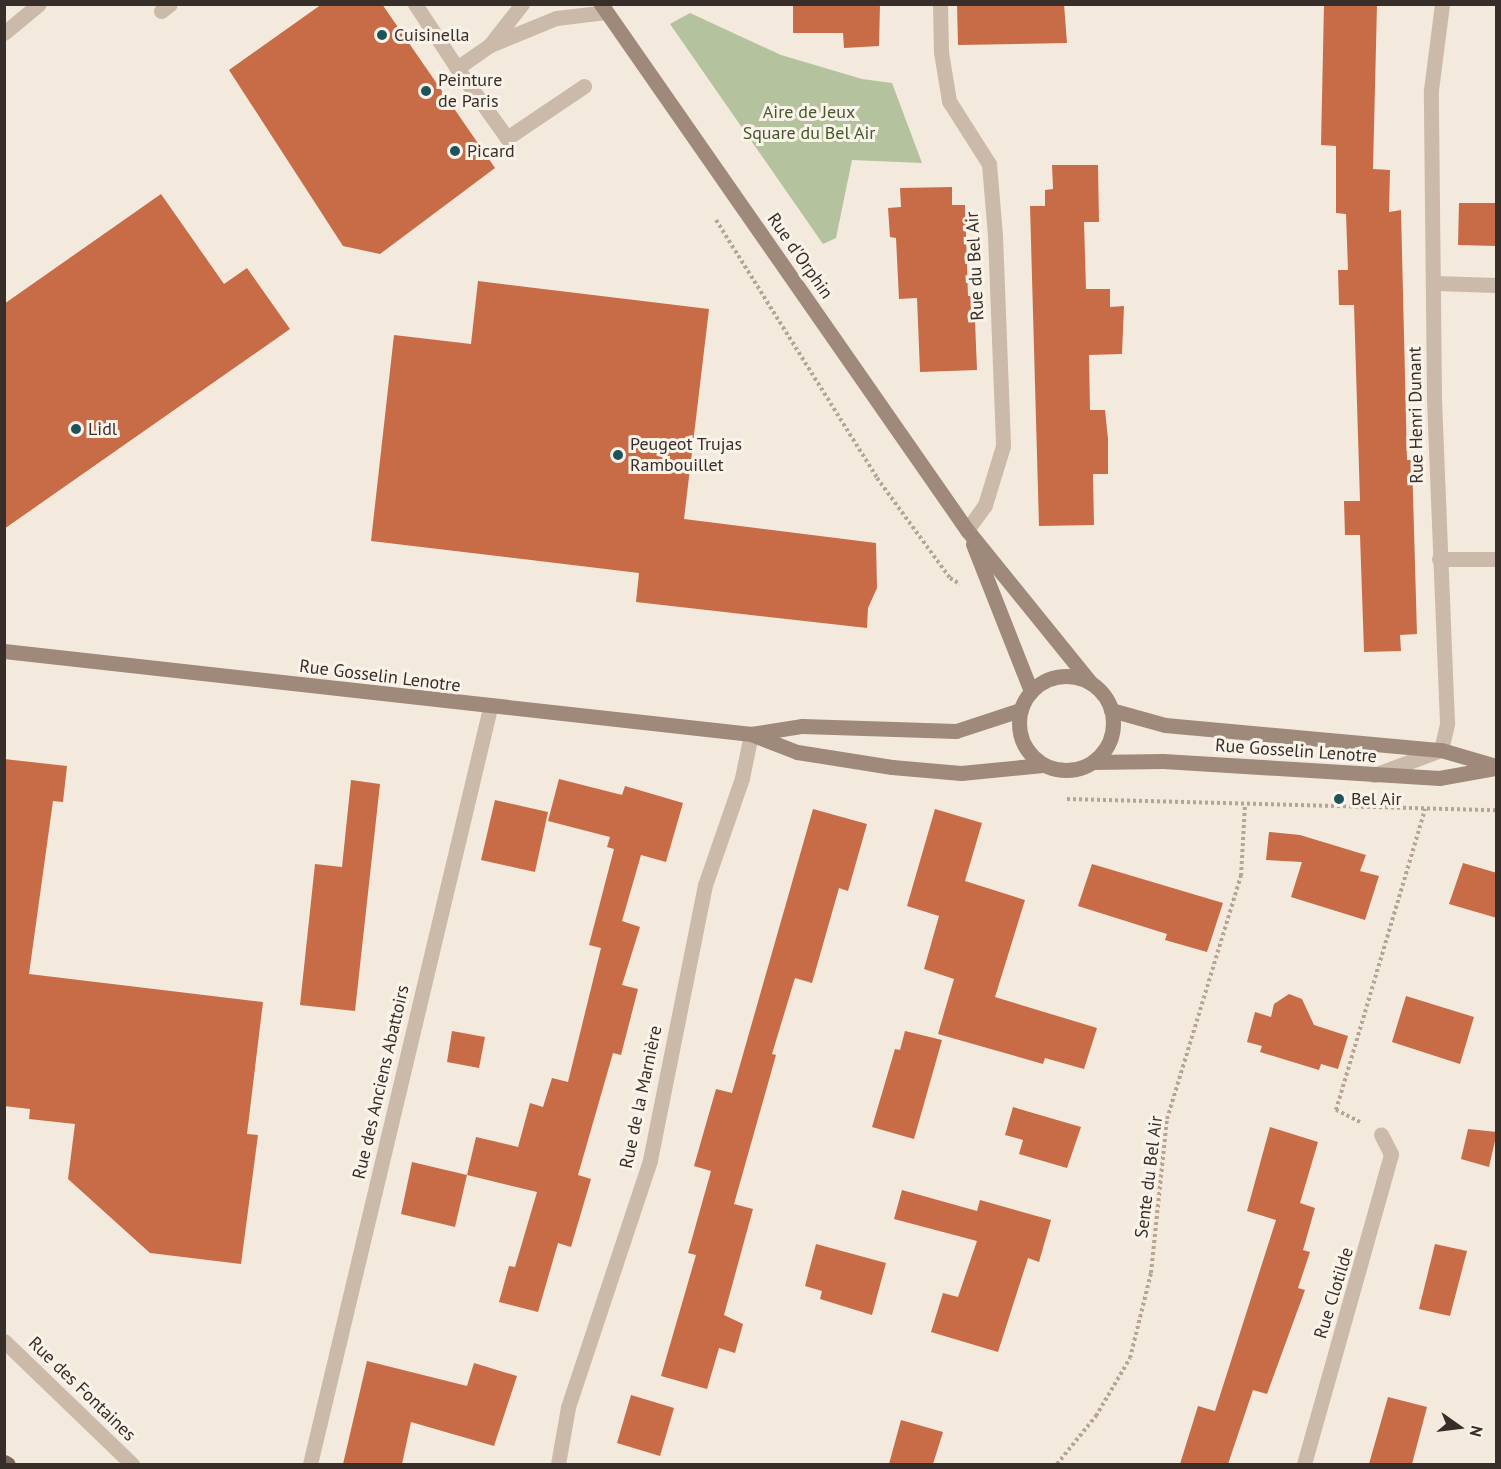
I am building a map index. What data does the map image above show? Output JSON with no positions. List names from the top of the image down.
{
  "streets": {
    "main road": ["Rue d'Orphin", "Rue Gosselin Lenotre"],
    "street": [
      "Rue du Bel Air",
      "Rue Henri Dunant",
      "Rue des Anciens Abattoirs",
      "Rue de la Marnière",
      "Rue Clotilde",
      "Rue des Fontaines"
    ],
    "path": ["Sente du Bel Air"]
  },
  "crossings": [
    ["Rue d'Orphin", "Rue du Bel Air"],
    ["Rue d'Orphin", "Rue Gosselin Lenotre"],
    ["Rue Henri Dunant", "Rue Gosselin Lenotre"],
    ["Rue Gosselin Lenotre", "Rue des Anciens Abattoirs"],
    ["Rue Gosselin Lenotre", "Rue de la Marnière"]
  ],
  "parks": ["Aire de Jeux Square du Bel Air"],
  "places": [
    "Cuisinella",
    "Peinture de Paris",
    "Picard",
    "Lidl",
    "Peugeot Trujas Rambouillet",
    "Bel Air"
  ],
  "north": "right"
}
